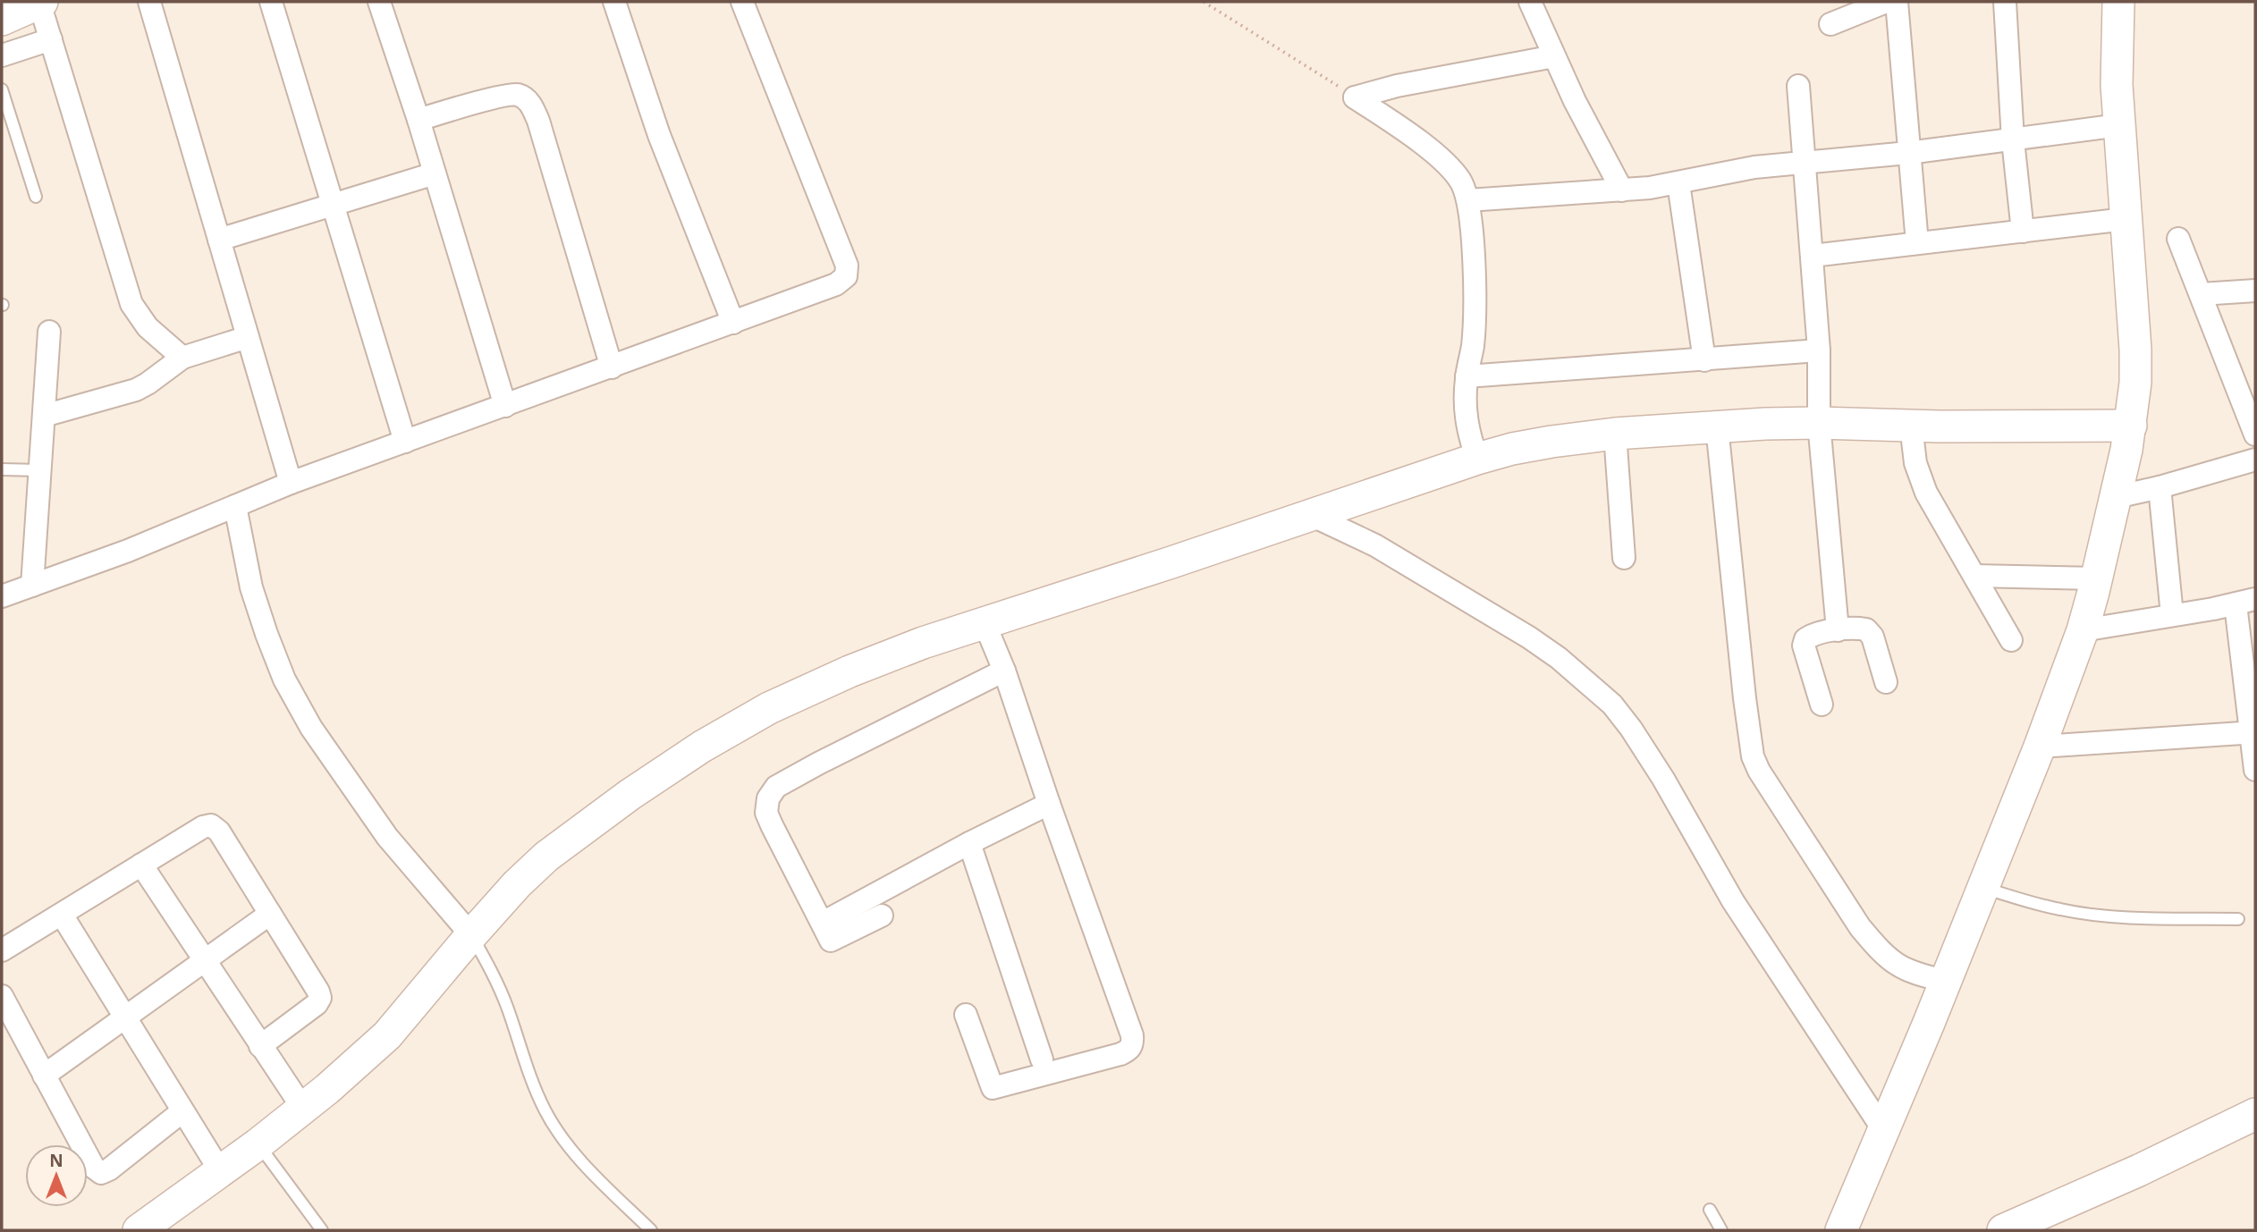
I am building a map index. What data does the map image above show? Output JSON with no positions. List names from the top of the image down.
{
  "north": "top"
}
